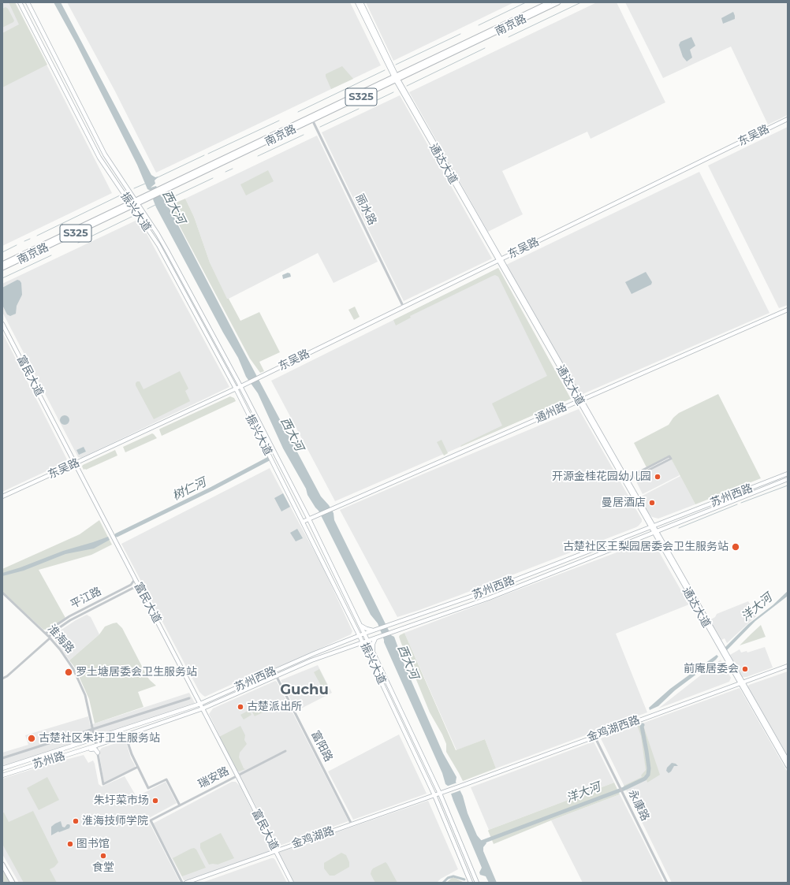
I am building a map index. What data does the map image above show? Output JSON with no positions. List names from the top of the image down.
{
  "streets": {
    "main road": [
      "南京路",
      "S325",
      "东吴路",
      "通达大道",
      "振兴大道",
      "富民大道",
      "通州路",
      "苏州西路",
      "金鸡湖西路",
      "苏州路",
      "金鸡湖路"
    ],
    "street": [
      "丽水路",
      "平江路",
      "淮海路",
      "富阳路",
      "瑞安路",
      "永康路"
    ]
  },
  "crossings": [
    ["南京路", "通达大道"],
    ["南京路", "丽水路"],
    ["南京路", "振兴大道"],
    ["东吴路", "通达大道"],
    ["东吴路", "丽水路"],
    ["东吴路", "振兴大道"],
    ["东吴路", "富民大道"],
    ["通达大道", "通州路"],
    ["通达大道", "苏州西路"],
    ["通达大道", "金鸡湖西路"],
    ["振兴大道", "通州路"],
    ["振兴大道", "苏州西路"],
    ["振兴大道", "金鸡湖西路"],
    ["振兴大道", "金鸡湖路"],
    ["富民大道", "苏州西路"],
    ["富民大道", "平江路"],
    ["富民大道", "苏州路"],
    ["富民大道", "瑞安路"],
    ["富民大道", "金鸡湖路"],
    ["苏州西路", "富阳路"],
    ["苏州西路", "苏州路"],
    ["平江路", "淮海路"],
    ["淮海路", "苏州路"],
    ["金鸡湖西路", "永康路"],
    ["金鸡湖西路", "金鸡湖路"],
    ["富阳路", "金鸡湖路"]
  ],
  "districts": ["Guchu"],
  "water": ["西大河", "树仁河", "洋大河"],
  "places": [
    "开源金桂花园幼儿园",
    "曼居酒店",
    "古楚社区王梨园居委会卫生服务站",
    "前庵居委会",
    "罗土塘居委会卫生服务站",
    "古楚派出所",
    "古楚社区朱圩卫生服务站",
    "朱圩菜市场",
    "淮海技师学院",
    "图书馆",
    "食堂"
  ]
}
